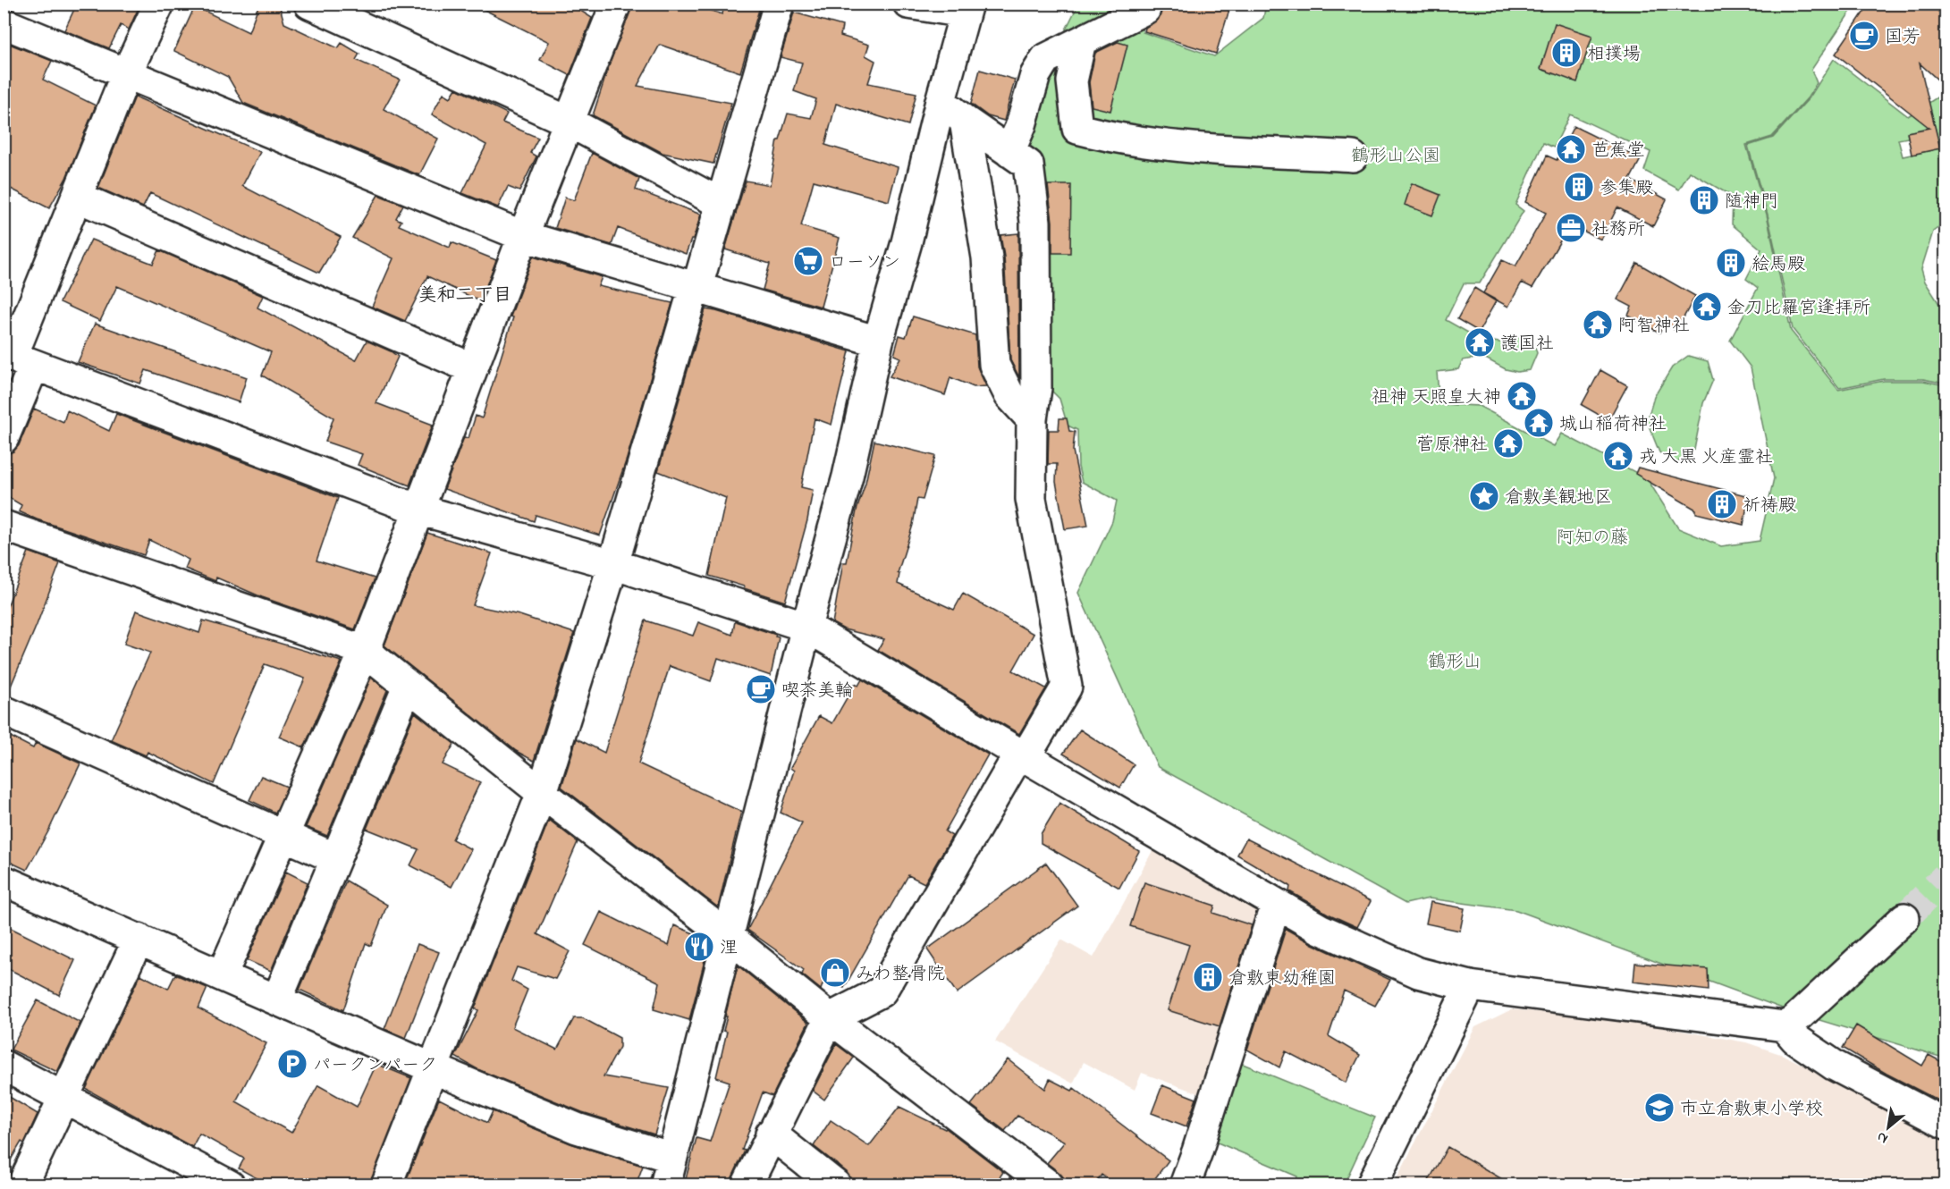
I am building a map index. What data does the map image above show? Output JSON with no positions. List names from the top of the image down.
{
  "districts": ["美和二丁目"],
  "parks": ["鶴形山公園", "阿知の藤", "鶴形山"],
  "places": {
    "cafe": ["国芳", "喫茶美輪"],
    "building": [
      "相撲場",
      "参集殿",
      "随神門",
      "絵馬殿",
      "祈祷殿",
      "倉敷東幼稚園"
    ],
    "temple": [
      "芭蕉堂",
      "金刀比羅宮逢拝所",
      "阿智神社",
      "護国社",
      "祖神 天照皇大神",
      "城山稲荷神社",
      "菅原神社",
      "戎 大黒 火産霊社"
    ],
    "office": ["社務所"],
    "supermarket": ["ローソン"],
    "place": ["倉敷美観地区"],
    "restaurant": ["浬"],
    "shop": ["みわ整骨院"],
    "parking": ["パークンパーク"],
    "school or university": ["市立倉敷東小学校"]
  },
  "north": "bottom left"
}
